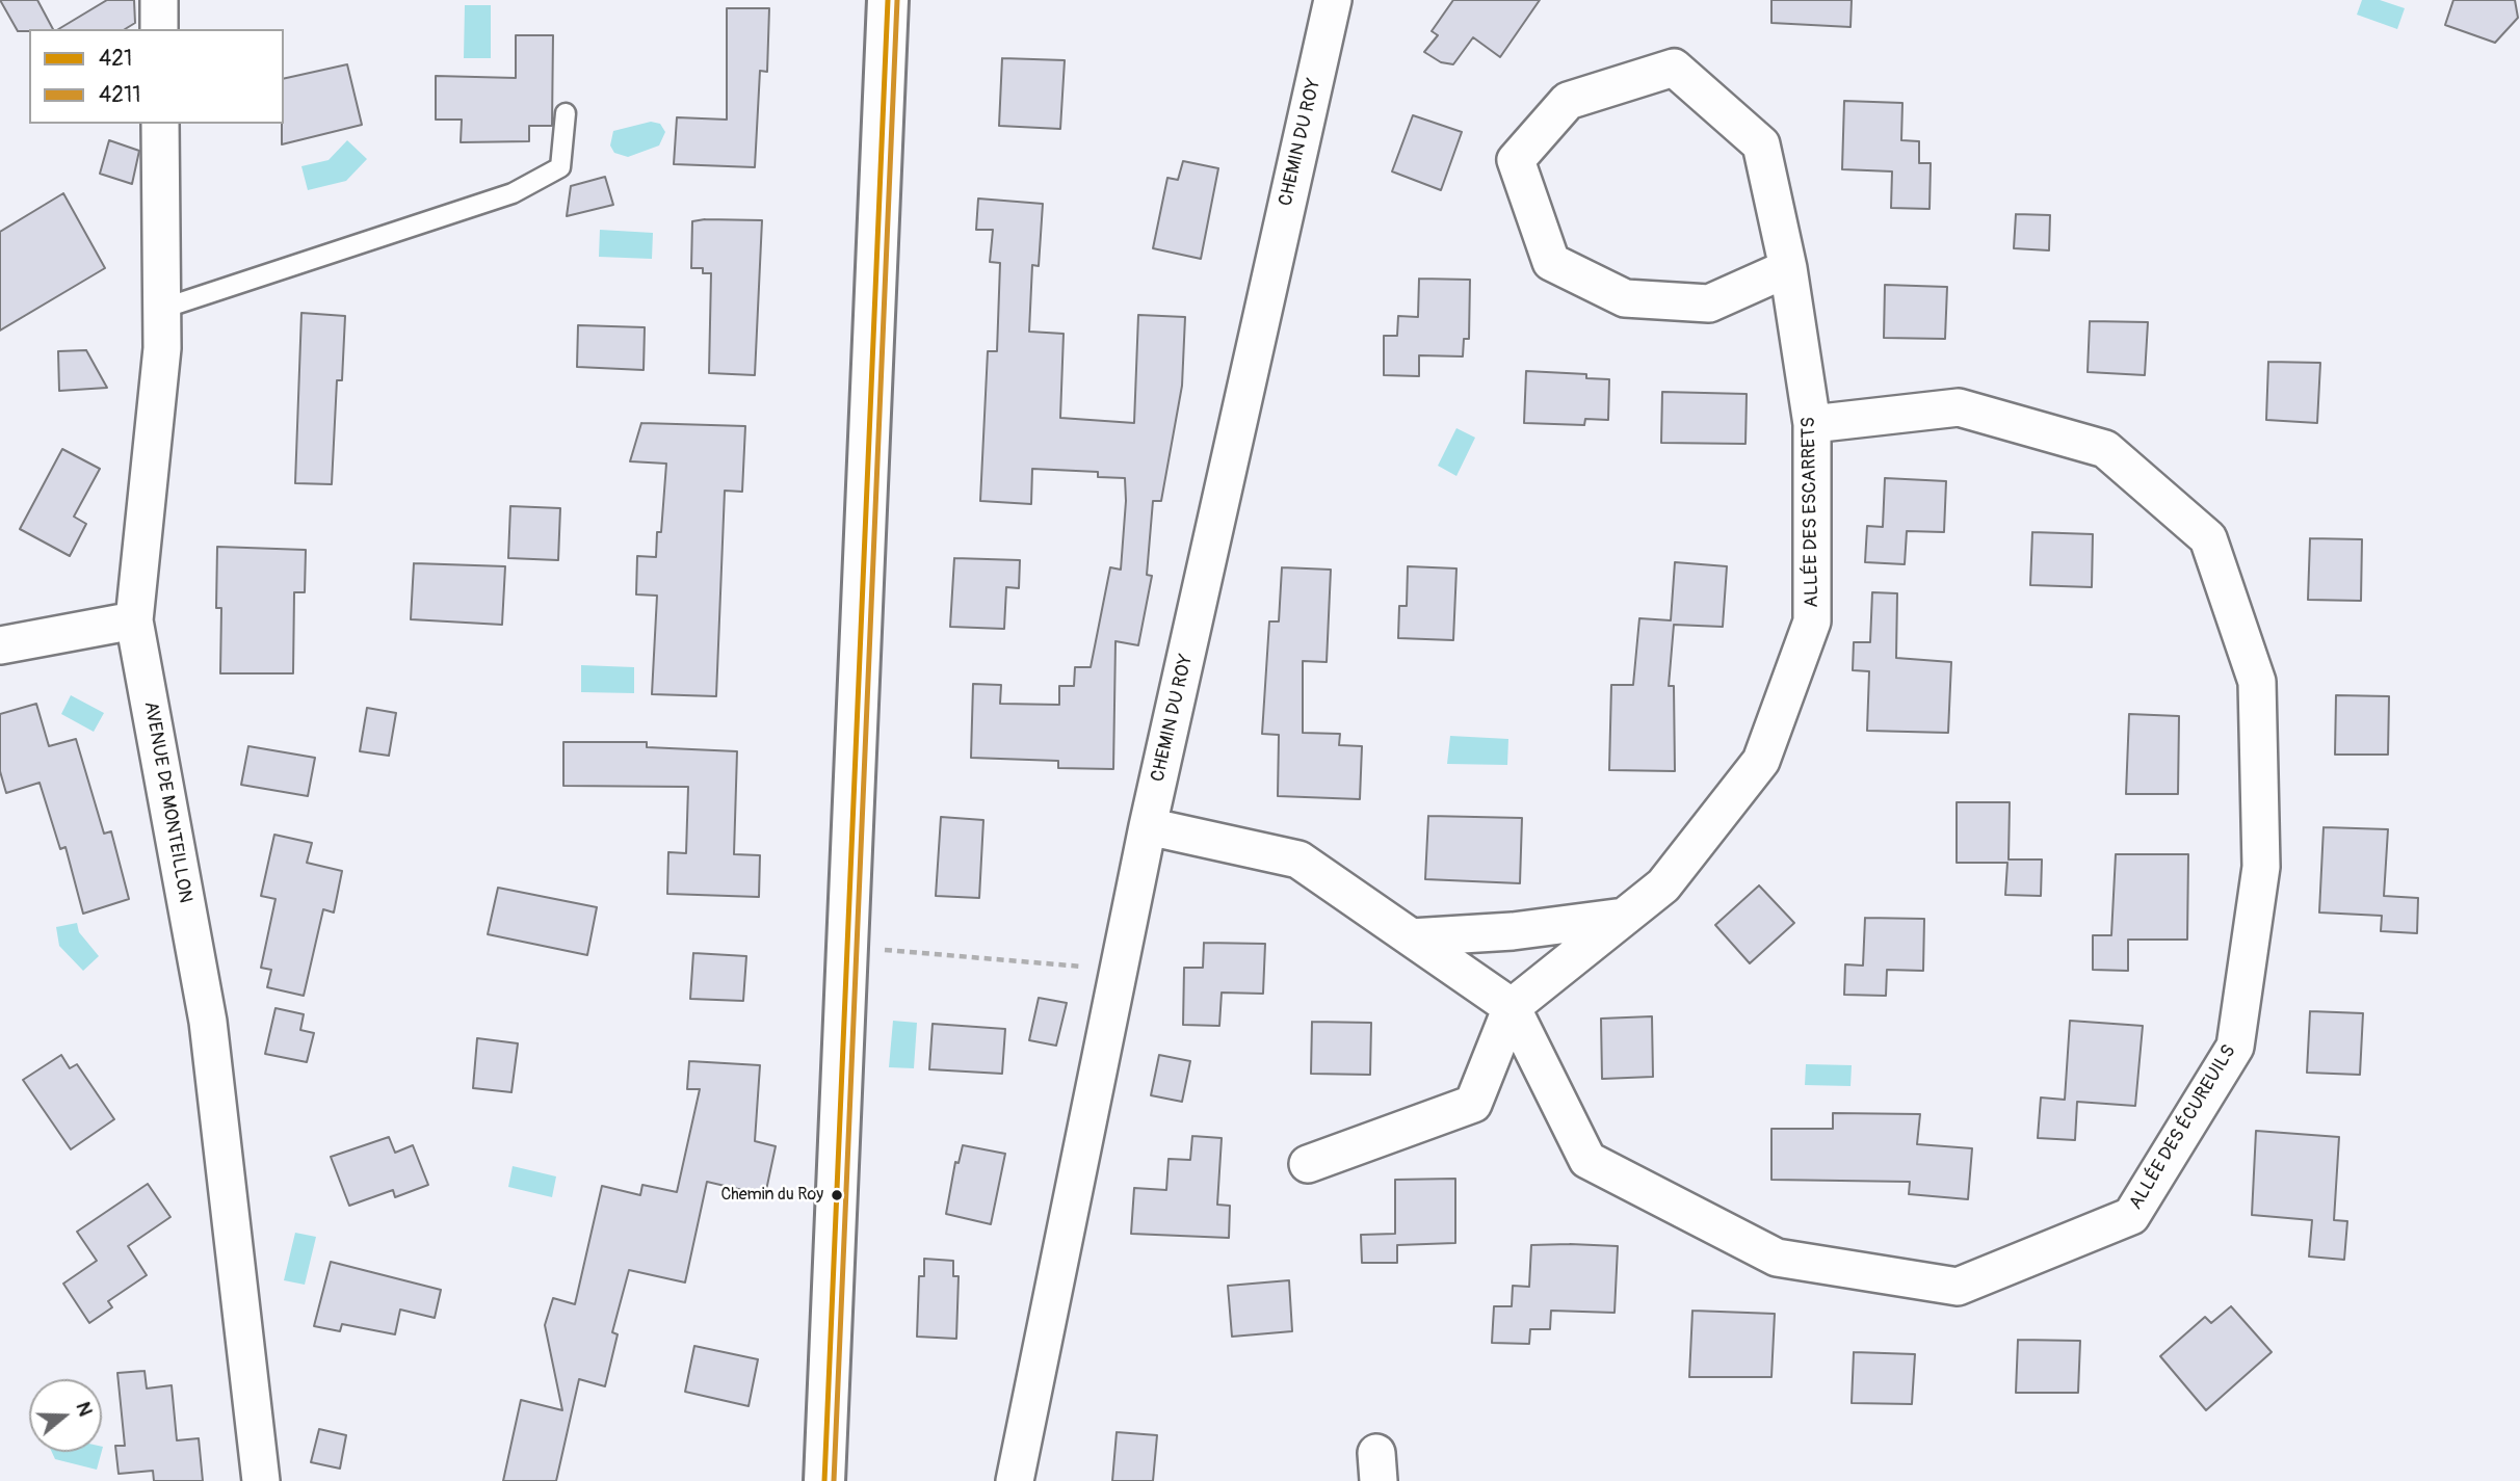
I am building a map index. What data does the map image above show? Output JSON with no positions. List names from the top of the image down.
{
  "streets": {
    "street": [
      "CHEMIN DU ROY",
      "ALLÉE DES ESCARRETS",
      "AVENUE DE MONTEILLON",
      "ALLÉE DES ÉCUREUILS"
    ]
  },
  "crossings": [
    ["ALLÉE DES ESCARRETS", "ALLÉE DES ÉCUREUILS"]
  ],
  "places": ["Chemin du Roy"],
  "lines": ["transit line 421", "transit line 4211"],
  "legend": ["421", "4211"],
  "north": "right"
}
